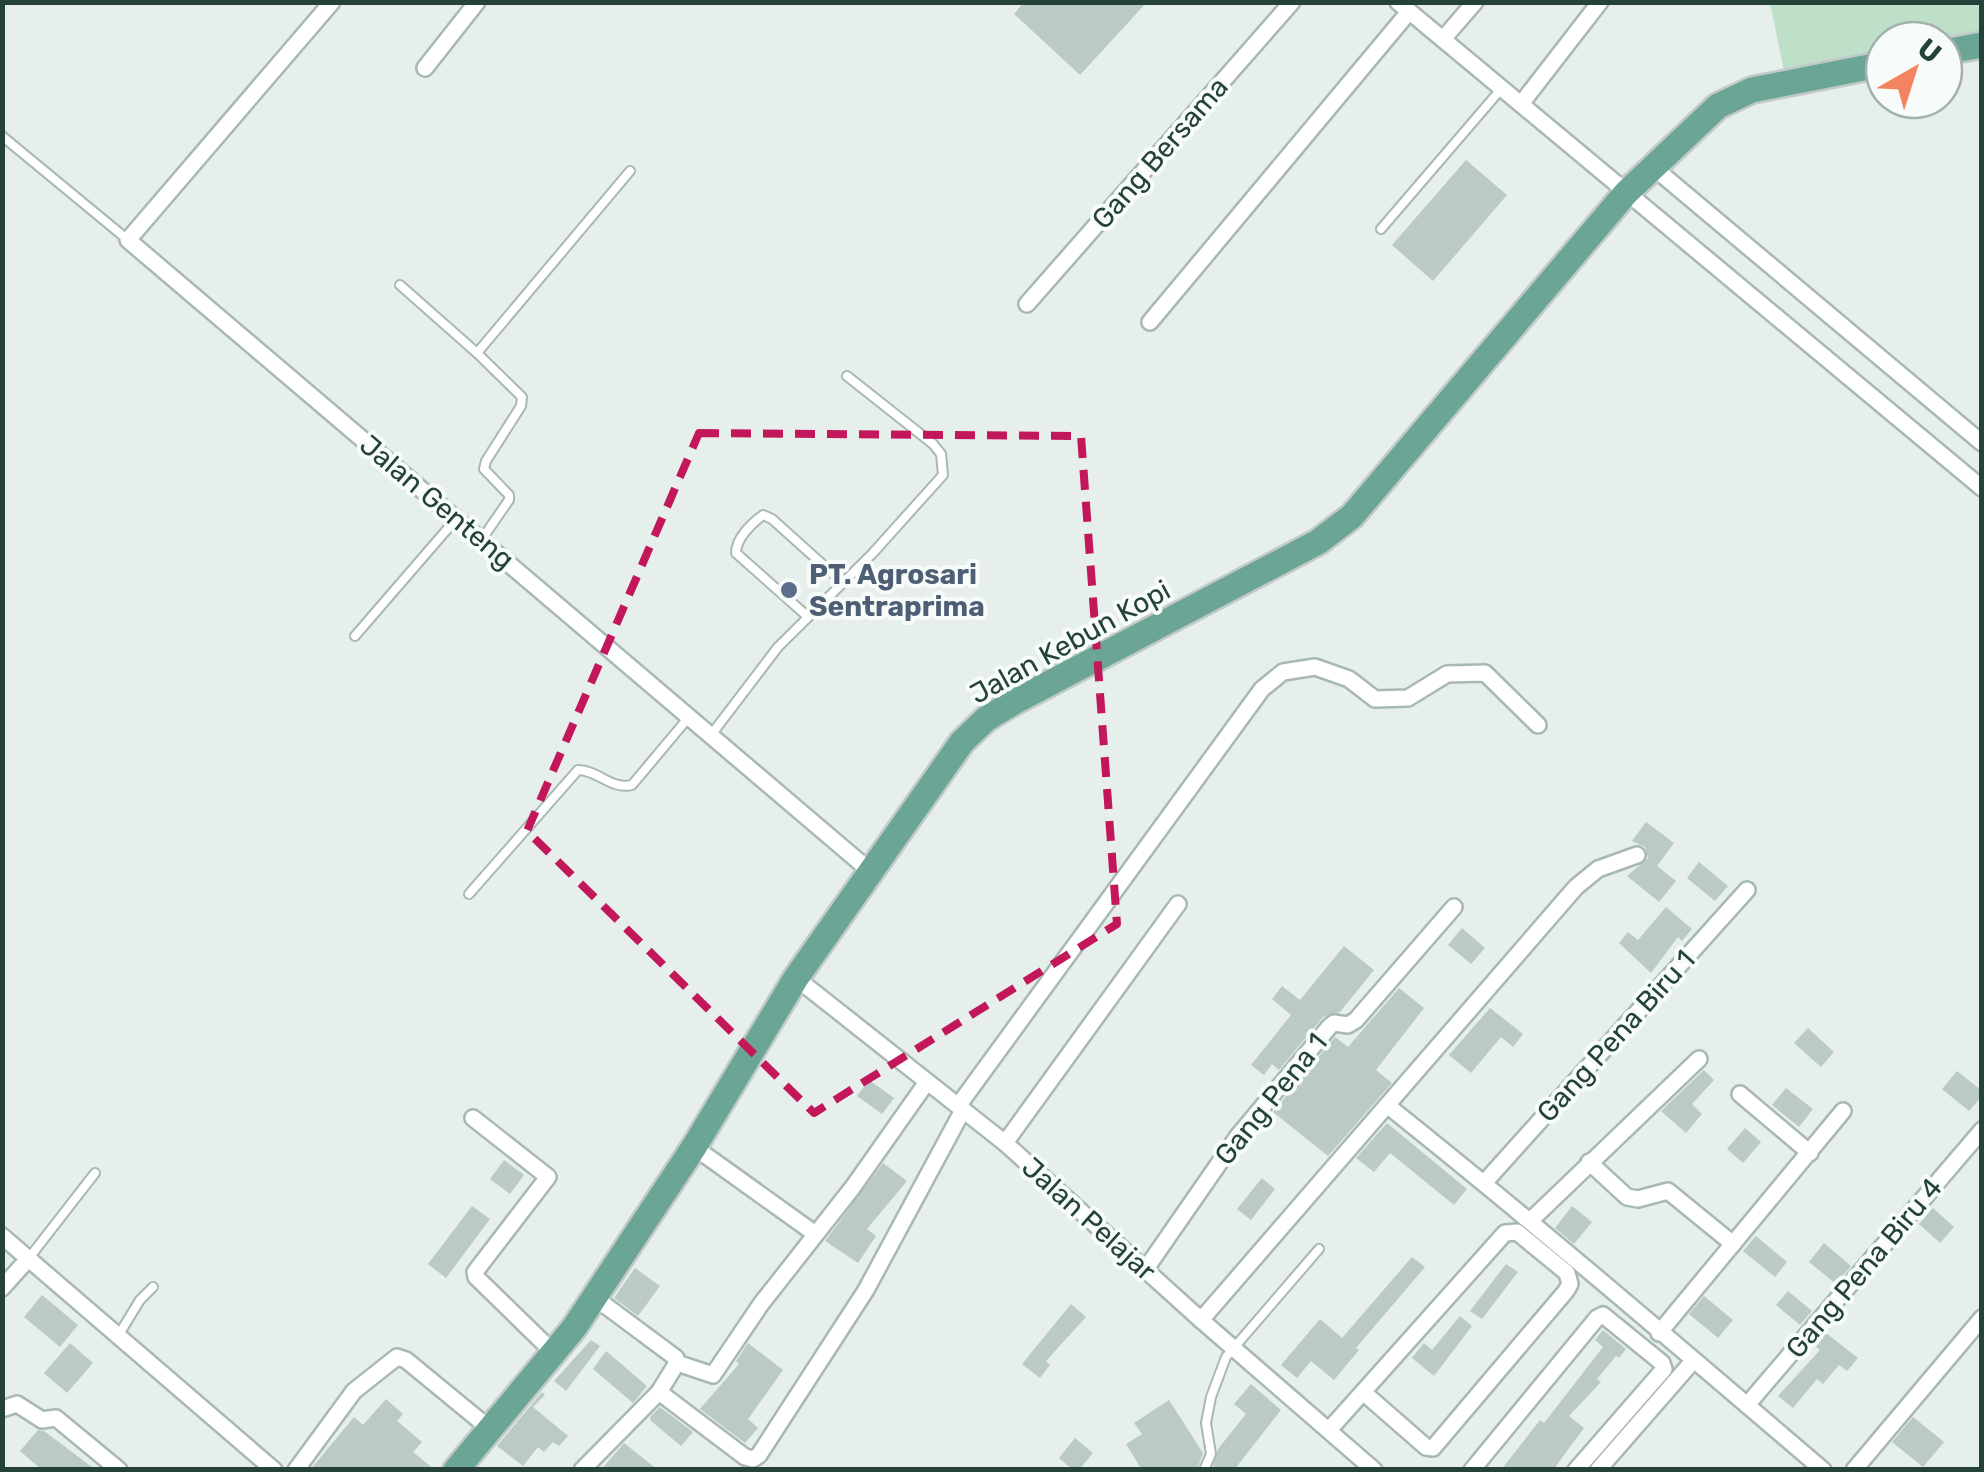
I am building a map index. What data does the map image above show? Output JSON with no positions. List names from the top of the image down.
{
  "streets": {
    "main road": ["Jalan Kebun Kopi"],
    "street": [
      "Gang Bersama",
      "Jalan Genteng",
      "Gang Pena Biru 1",
      "Gang Pena 1",
      "Jalan Pelajar",
      "Gang Pena Biru 4"
    ]
  },
  "crossings": [
    ["Jalan Genteng", "Jalan Kebun Kopi"],
    ["Jalan Kebun Kopi", "Jalan Pelajar"],
    ["Gang Pena 1", "Jalan Pelajar"]
  ],
  "places": ["PT. Agrosari Sentraprima"],
  "north": "top right"
}
